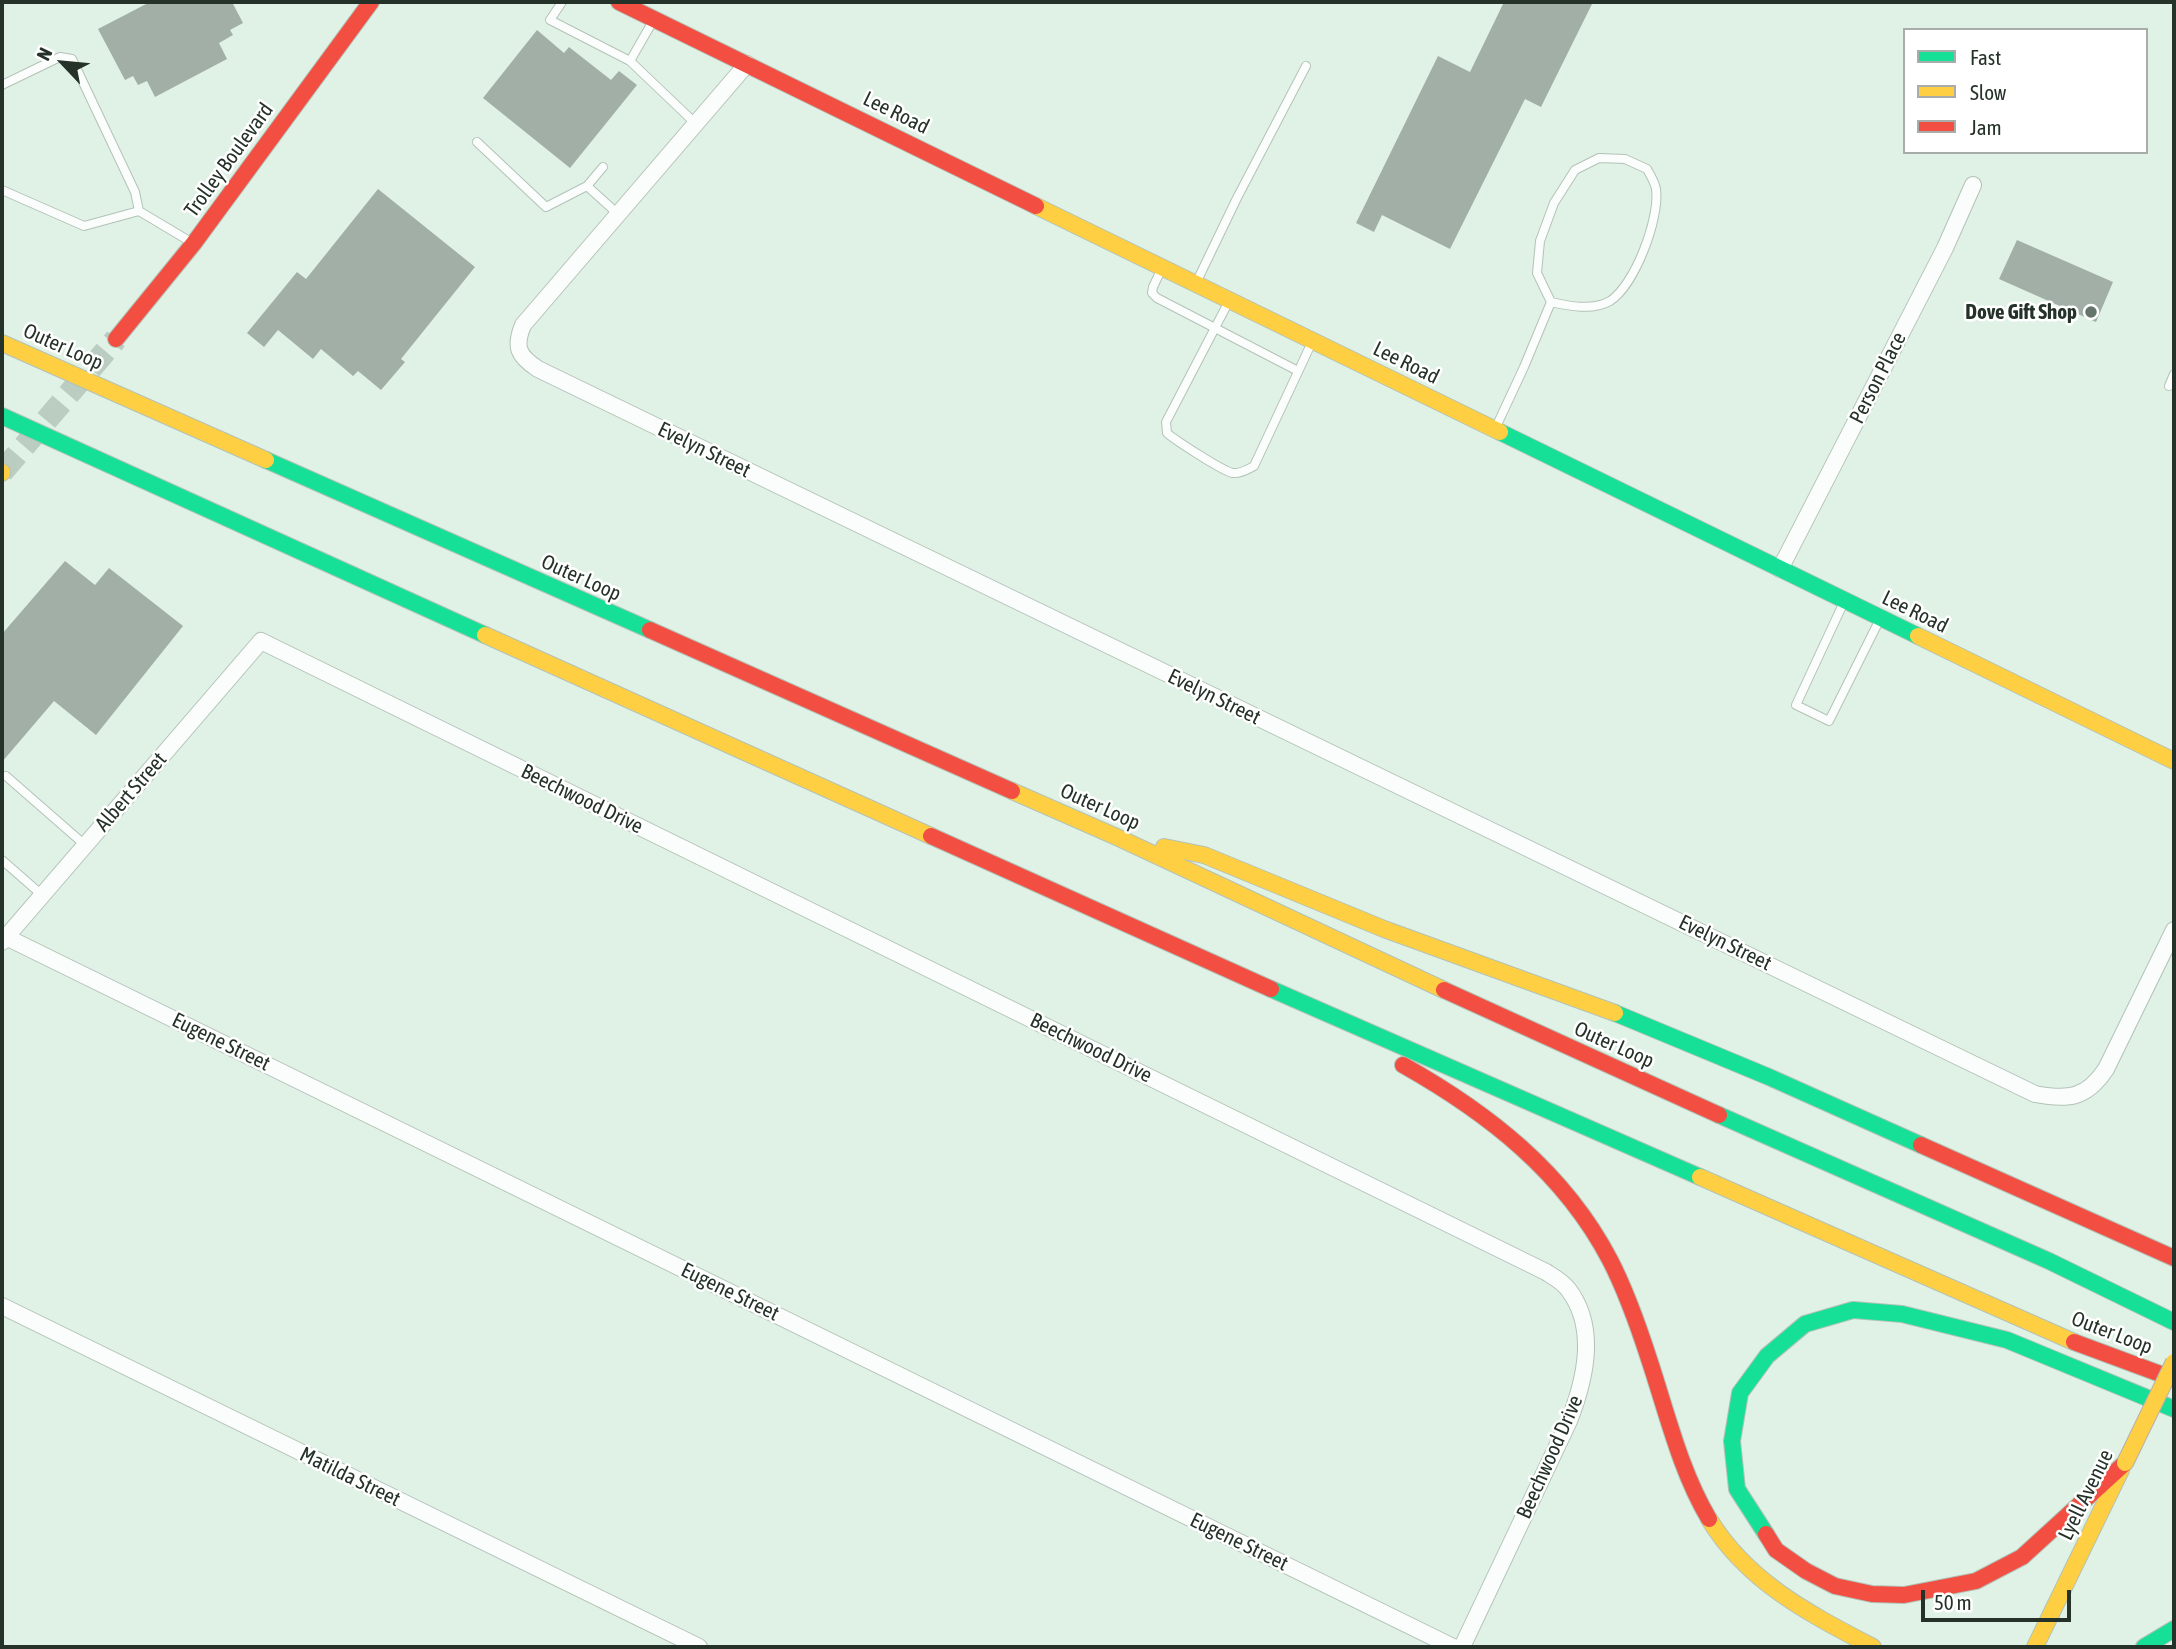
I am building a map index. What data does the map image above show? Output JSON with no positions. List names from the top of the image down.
{
  "streets": {
    "main road": [
      "Lee Road",
      "Trolley Boulevard",
      "Outer Loop",
      "Lyell Avenue"
    ],
    "street": [
      "Person Place",
      "Evelyn Street",
      "Albert Street",
      "Beechwood Drive",
      "Eugene Street",
      "Matilda Street"
    ]
  },
  "crossings": [
    ["Lee Road", "Person Place"],
    ["Lee Road", "Evelyn Street"],
    ["Albert Street", "Beechwood Drive"],
    ["Albert Street", "Eugene Street"]
  ],
  "places": ["Dove Gift Shop"],
  "legend": ["Fast", "Slow", "Jam"],
  "scale_bar": "50 m",
  "north": "top left"
}
